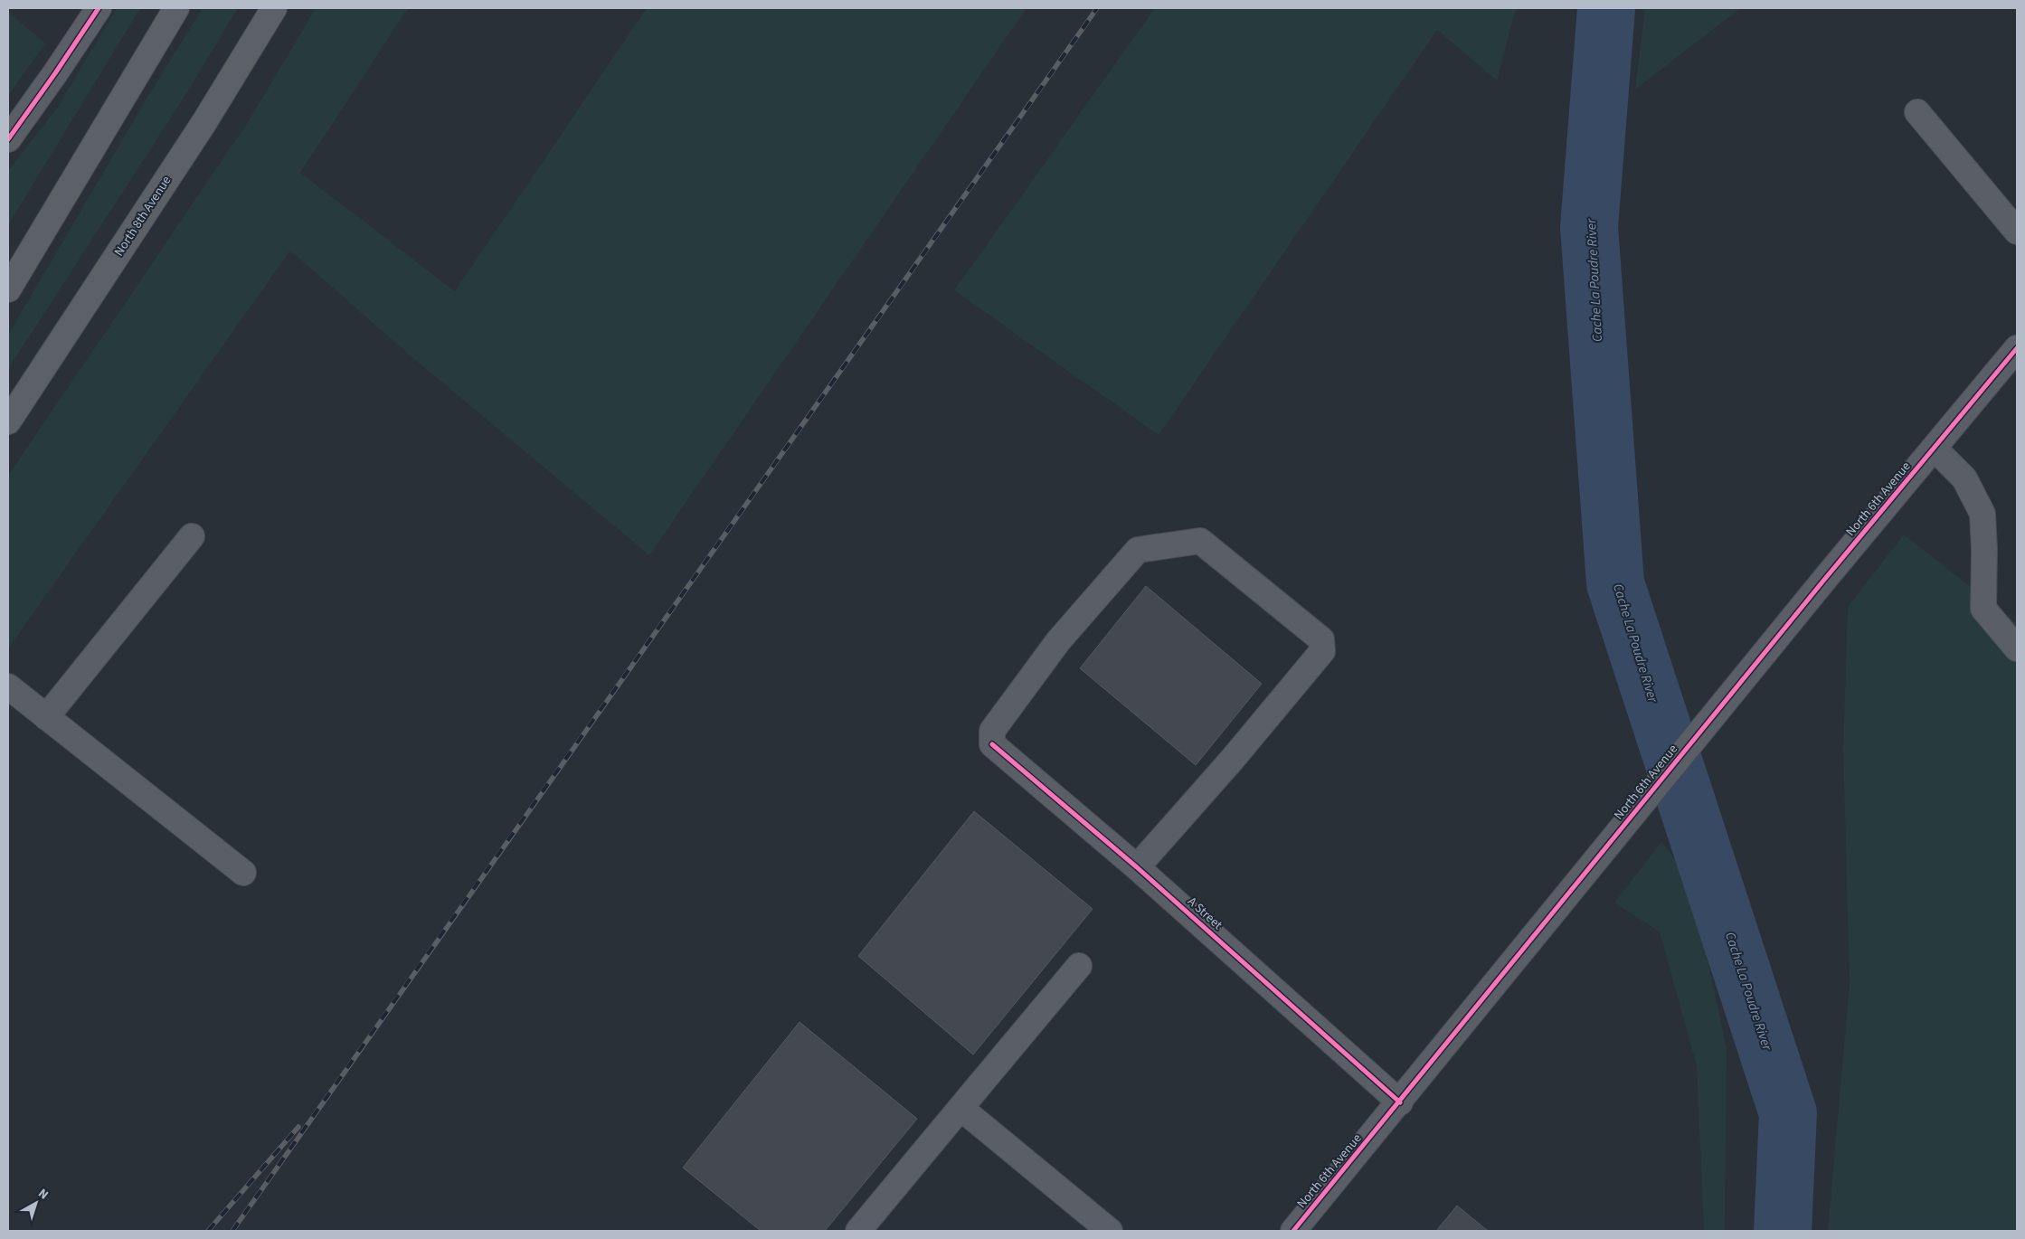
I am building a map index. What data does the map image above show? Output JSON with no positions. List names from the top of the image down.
{
  "streets": {
    "main road": ["North 8th Avenue"],
    "street": ["North 6th Avenue", "A Street"]
  },
  "crossings": [
    ["North 6th Avenue", "A Street"]
  ],
  "water": ["Cache La Poudre River"],
  "north": "top right"
}
